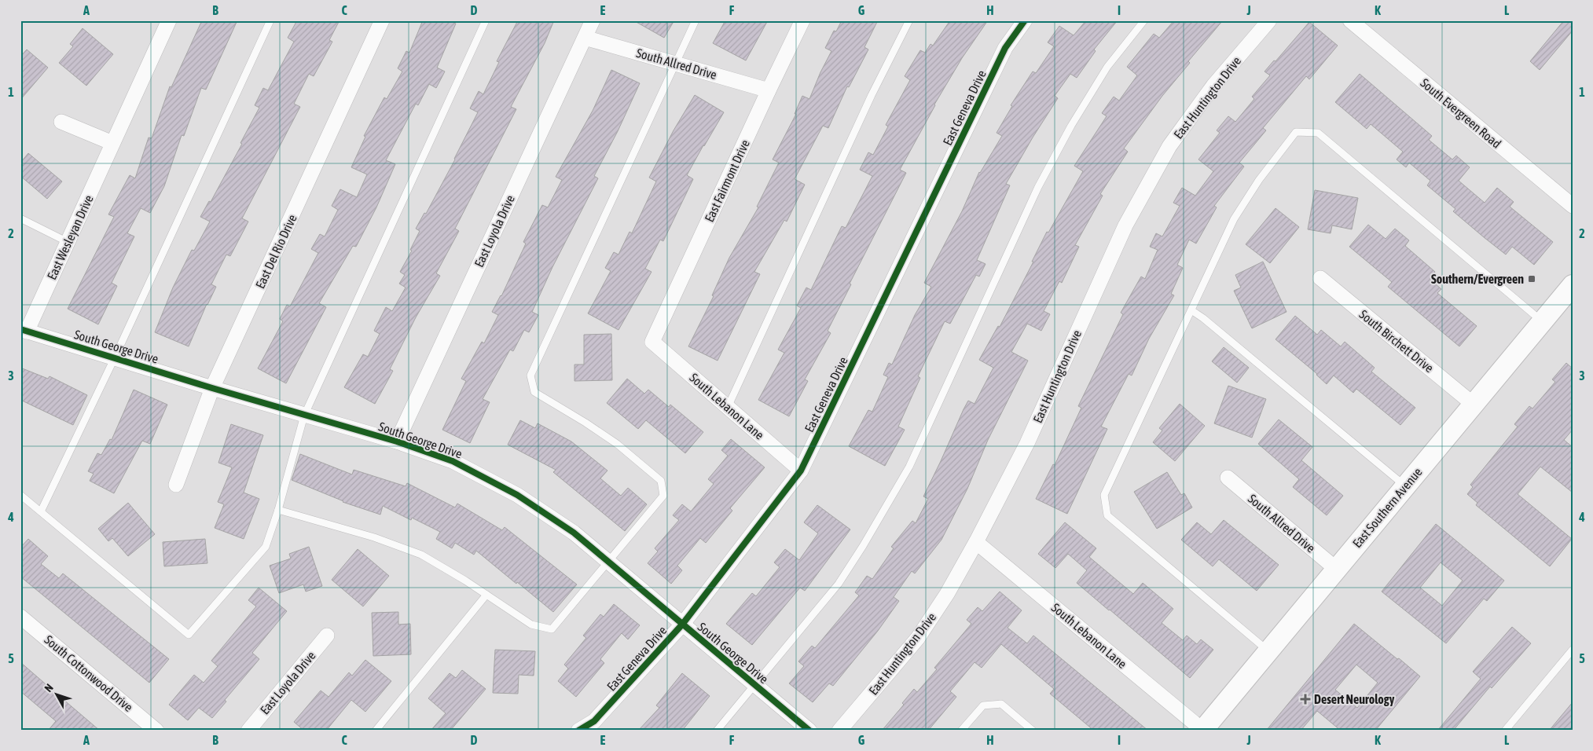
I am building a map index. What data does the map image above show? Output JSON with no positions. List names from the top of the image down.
{
  "streets": {
    "main road": ["East Southern Avenue"],
    "street": [
      "South Allred Drive",
      "East Huntington Drive",
      "East Geneva Drive",
      "South Evergreen Road",
      "East Fairmont Drive",
      "East Loyola Drive",
      "East Wesleyan Drive",
      "East Del Rio Drive",
      "South Birchett Drive",
      "South George Drive",
      "South Lebanon Lane",
      "South Cottonwood Drive"
    ]
  },
  "crossings": [
    ["South Allred Drive", "East Fairmont Drive"],
    ["South Allred Drive", "East Loyola Drive"],
    ["South Allred Drive", "East Southern Avenue"],
    ["East Huntington Drive", "South Lebanon Lane"],
    ["East Geneva Drive", "South George Drive"],
    ["East Geneva Drive", "South Lebanon Lane"],
    ["East Fairmont Drive", "South Lebanon Lane"],
    ["East Loyola Drive", "South George Drive"],
    ["East Wesleyan Drive", "South George Drive"],
    ["East Del Rio Drive", "South George Drive"],
    ["South Birchett Drive", "East Southern Avenue"],
    ["South Lebanon Lane", "East Southern Avenue"]
  ],
  "places": {
    "transit": ["Southern/Evergreen"],
    "health": ["Desert Neurology"]
  },
  "north": "top left",
  "grid": {
    "columns": [
      "A",
      "B",
      "C",
      "D",
      "E",
      "F",
      "G",
      "H",
      "I",
      "J",
      "K",
      "L"
    ],
    "rows": [
      "1",
      "2",
      "3",
      "4",
      "5"
    ]
  }
}
